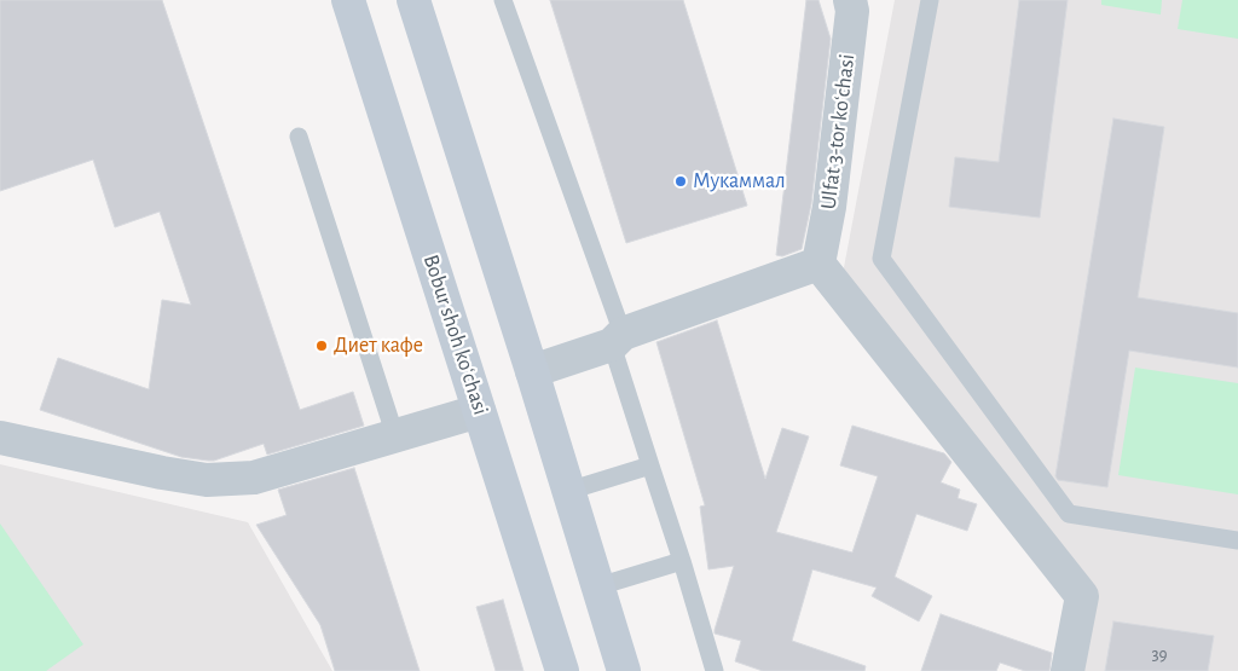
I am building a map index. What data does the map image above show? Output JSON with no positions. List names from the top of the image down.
{
  "streets": {
    "main road": ["Bobur shoh koʻchasi"],
    "street": ["Ulfat 3-tor koʻchasi"]
  },
  "places": ["Мукаммал", "Диет кафе"],
  "house_numbers": ["39"]
}
